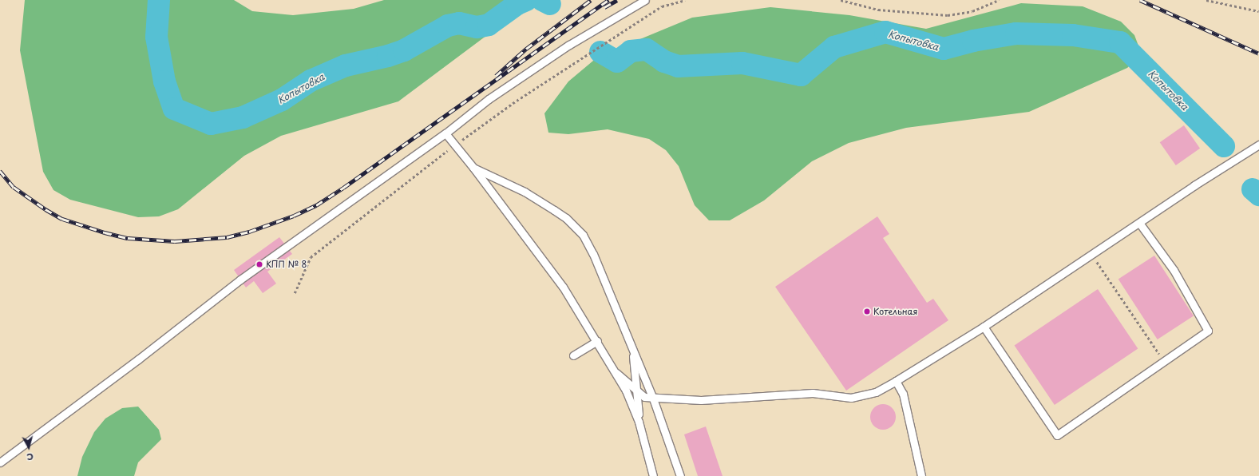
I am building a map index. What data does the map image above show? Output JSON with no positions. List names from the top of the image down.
{
  "water": ["Копытовка"],
  "places": ["КПП № 8", "Котельная"],
  "north": "bottom"
}
